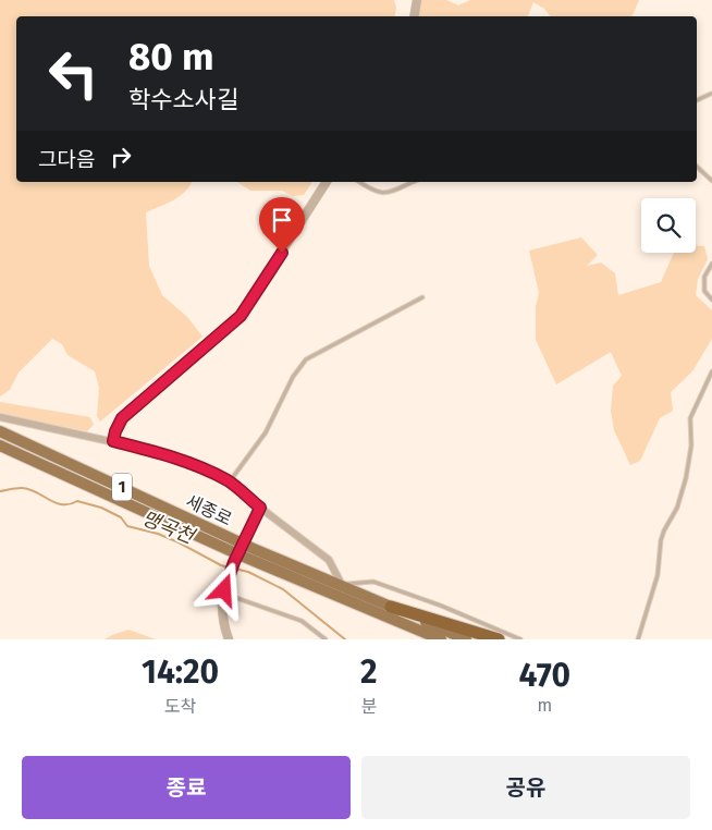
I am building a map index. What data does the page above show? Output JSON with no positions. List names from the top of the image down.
{
  "streets": {
    "main road": ["1", "세종로"]
  },
  "water": ["맹곡천"],
  "page": {
    "turn": ["80 m", "학수소사길"],
    "then": "그다음",
    "eta": [
      "14:20",
      "도착",
      "2",
      "분",
      "470",
      "m"
    ],
    "buttons": ["종료", "공유"]
  }
}
